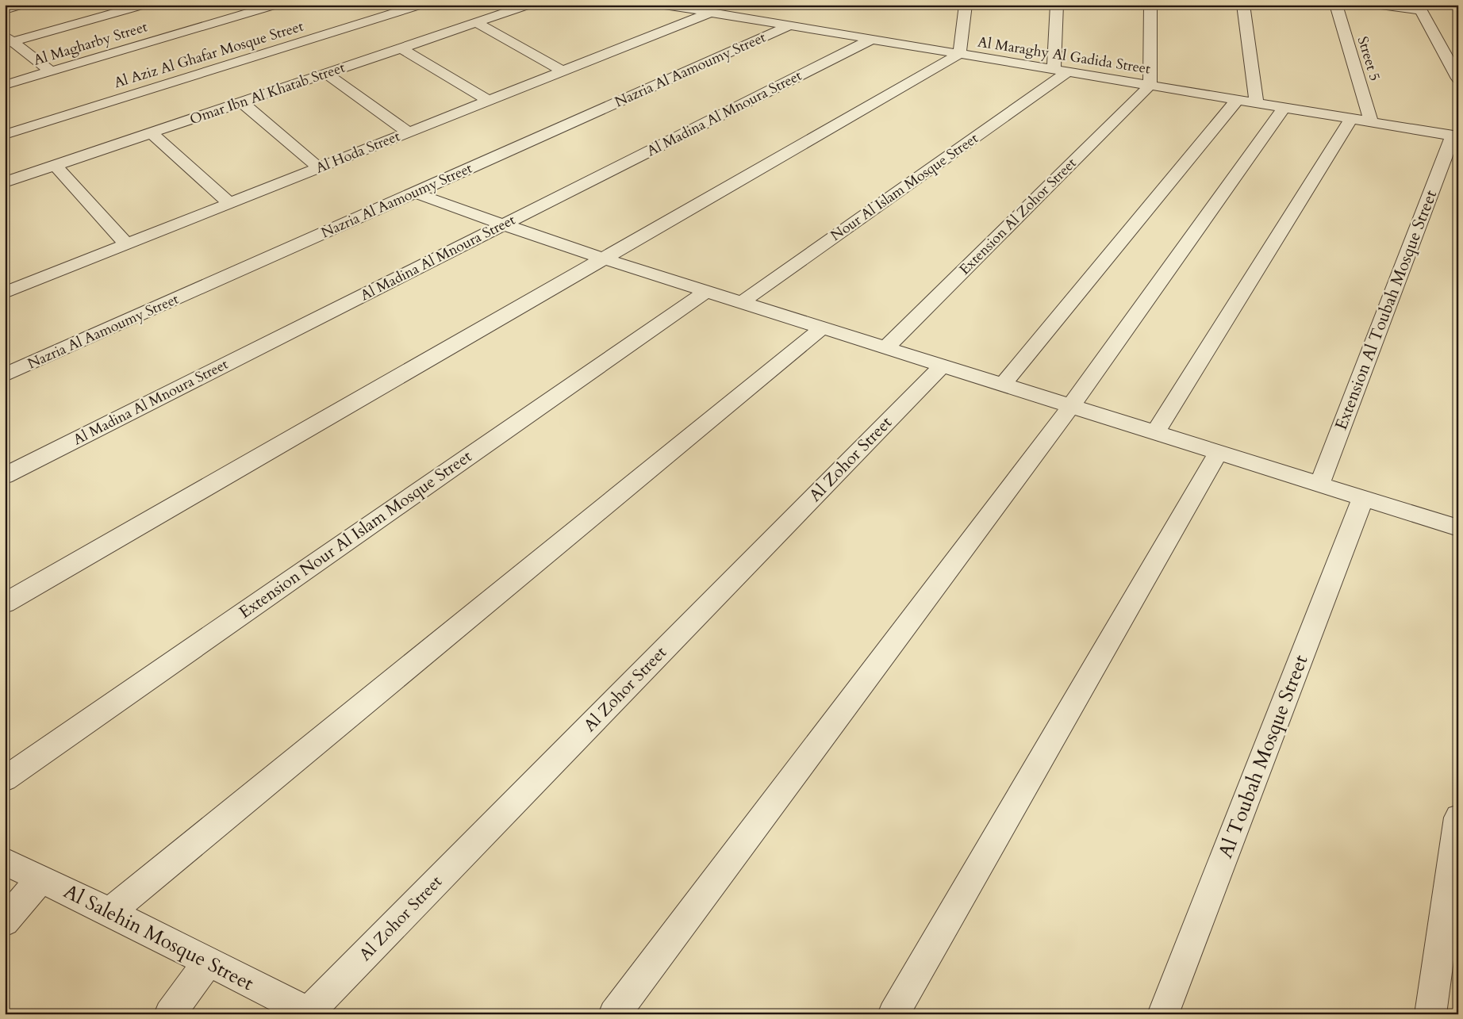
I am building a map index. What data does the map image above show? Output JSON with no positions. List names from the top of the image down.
{
  "streets": {
    "street": [
      "Al Magharby Street",
      "Al Aziz Al Ghafar Mosque Street",
      "Al Maraghy Al Gadida Street",
      "Street 5",
      "Nazria Al Aamoumy Street",
      "Omar Ibn Al Khatab Street",
      "Al Madina Al Mnoura Street",
      "Al Hoda Street",
      "Nour Al Islam Mosque Street",
      "Extension Al Zohor Street",
      "Extension Al Toubah Mosque Street",
      "Al Zohor Street",
      "Extension Nour Al Islam Mosque Street",
      "Al Toubah Mosque Street",
      "Al Salehin Mosque Street"
    ]
  },
  "crossings": [
    ["Al Maraghy Al Gadida Street", "Street 5"],
    ["Al Maraghy Al Gadida Street", "Nazria Al Aamoumy Street"],
    ["Al Maraghy Al Gadida Street", "Al Madina Al Mnoura Street"],
    ["Al Maraghy Al Gadida Street", "Al Hoda Street"],
    ["Al Maraghy Al Gadida Street", "Nour Al Islam Mosque Street"],
    ["Al Maraghy Al Gadida Street", "Extension Al Zohor Street"],
    ["Al Maraghy Al Gadida Street", "Extension Al Toubah Mosque Street"],
    ["Al Zohor Street", "Al Salehin Mosque Street"]
  ]
}
